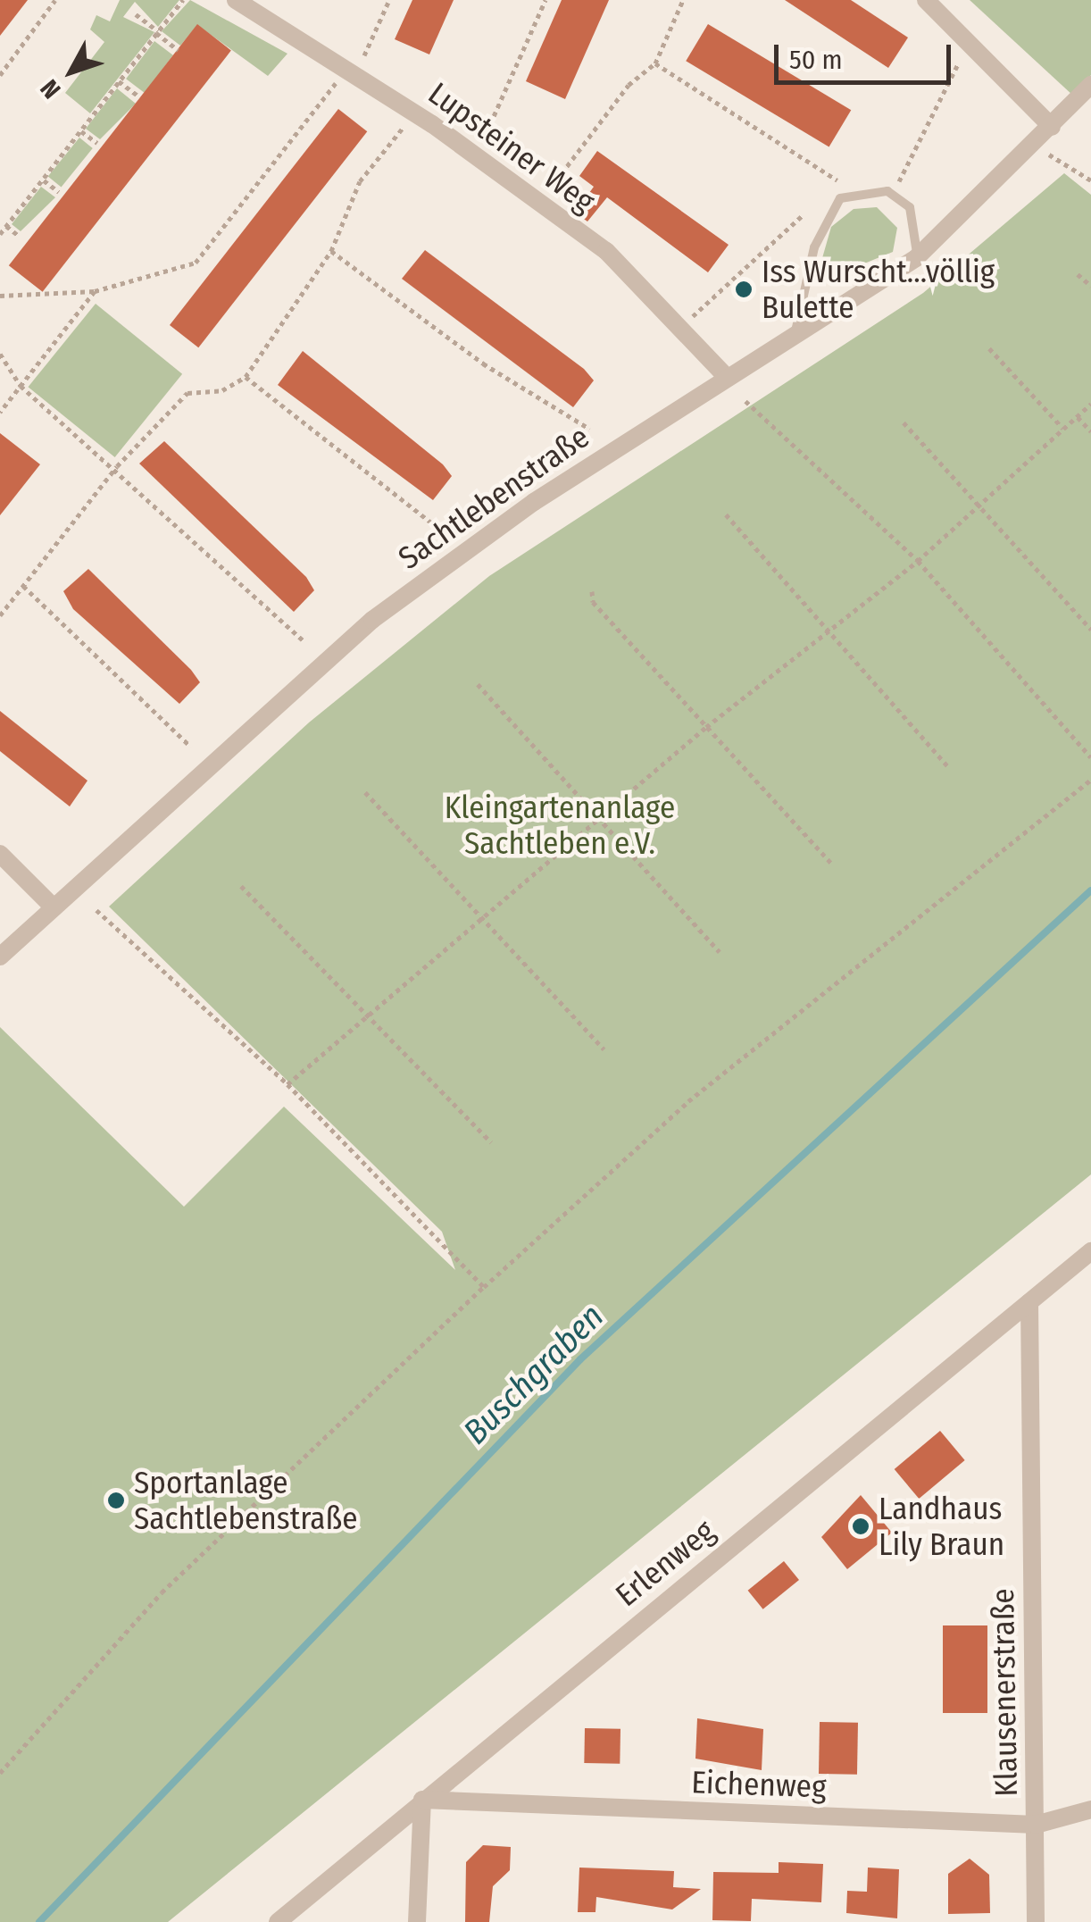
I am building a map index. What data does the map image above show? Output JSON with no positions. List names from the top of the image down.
{
  "streets": {
    "street": [
      "Lupsteiner Weg",
      "Sachtlebenstraße",
      "Erlenweg",
      "Klausenerstraße",
      "Eichenweg"
    ]
  },
  "crossings": [
    ["Lupsteiner Weg", "Sachtlebenstraße"],
    ["Erlenweg", "Klausenerstraße"],
    ["Erlenweg", "Eichenweg"],
    ["Klausenerstraße", "Eichenweg"]
  ],
  "water": ["Buschgraben"],
  "parks": ["Kleingartenanlage Sachtleben e.V."],
  "places": ["Iss Wurscht...völlig Bulette", "Sportanlage Sachtlebenstraße", "Landhaus Lily Braun"],
  "scale_bar": "50 m",
  "north": "bottom left"
}
